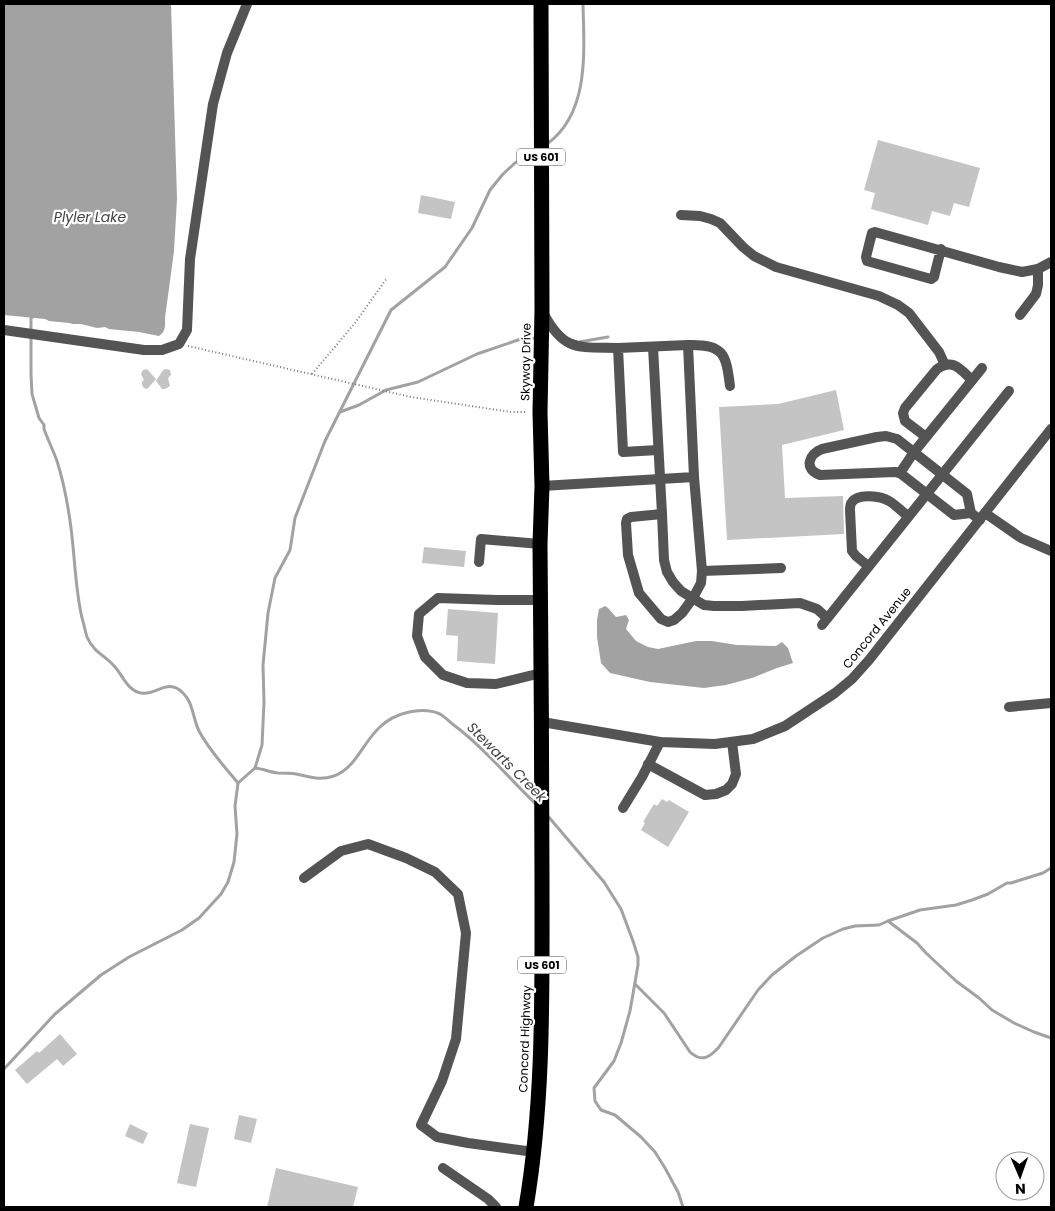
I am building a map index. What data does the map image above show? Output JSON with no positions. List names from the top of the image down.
{
  "streets": {
    "highway": ["US 601", "Skyway Drive", "Concord Highway"],
    "street": ["Concord Avenue"]
  },
  "crossings": [
    ["Skyway Drive", "Concord Avenue"],
    ["Skyway Drive", "Concord Highway"],
    ["Concord Avenue", "Concord Highway"]
  ],
  "water": ["Plyler Lake", "Stewarts Creek"],
  "north": "bottom"
}
